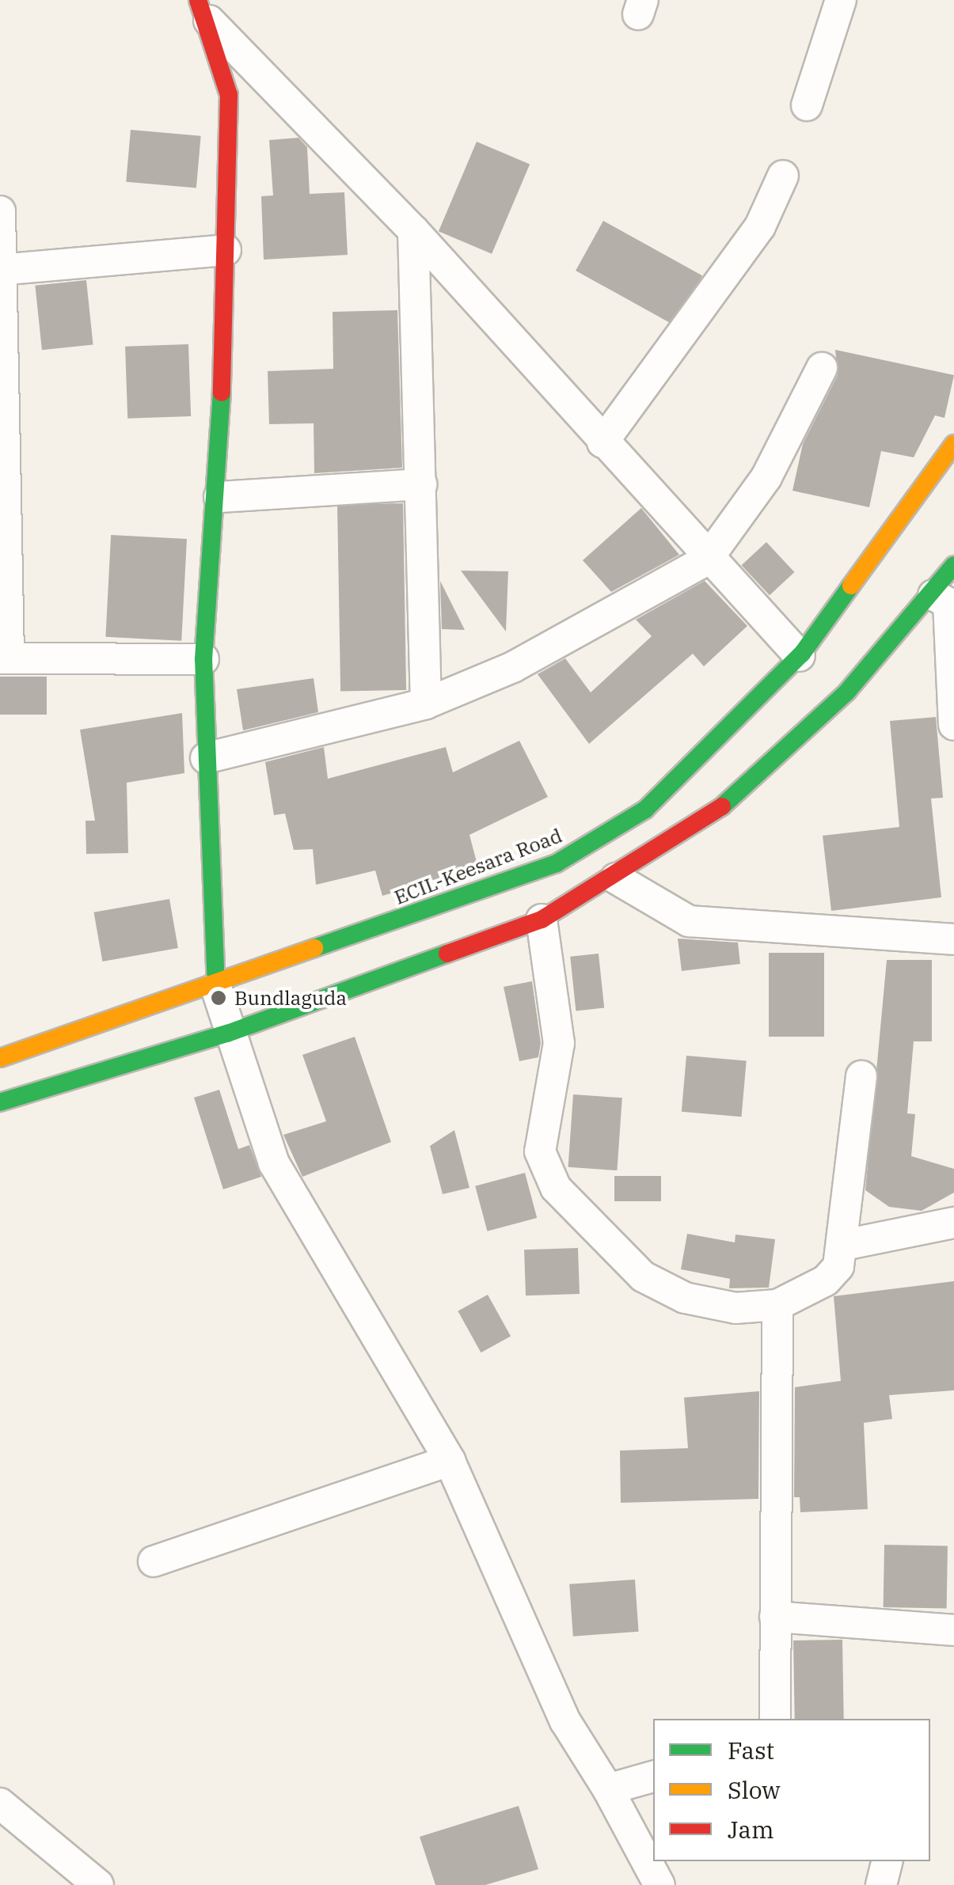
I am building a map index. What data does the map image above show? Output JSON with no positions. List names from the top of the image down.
{
  "streets": {
    "main road": ["ECIL-Keesara Road"]
  },
  "places": ["Bundlaguda"],
  "legend": ["Fast", "Slow", "Jam"]
}
